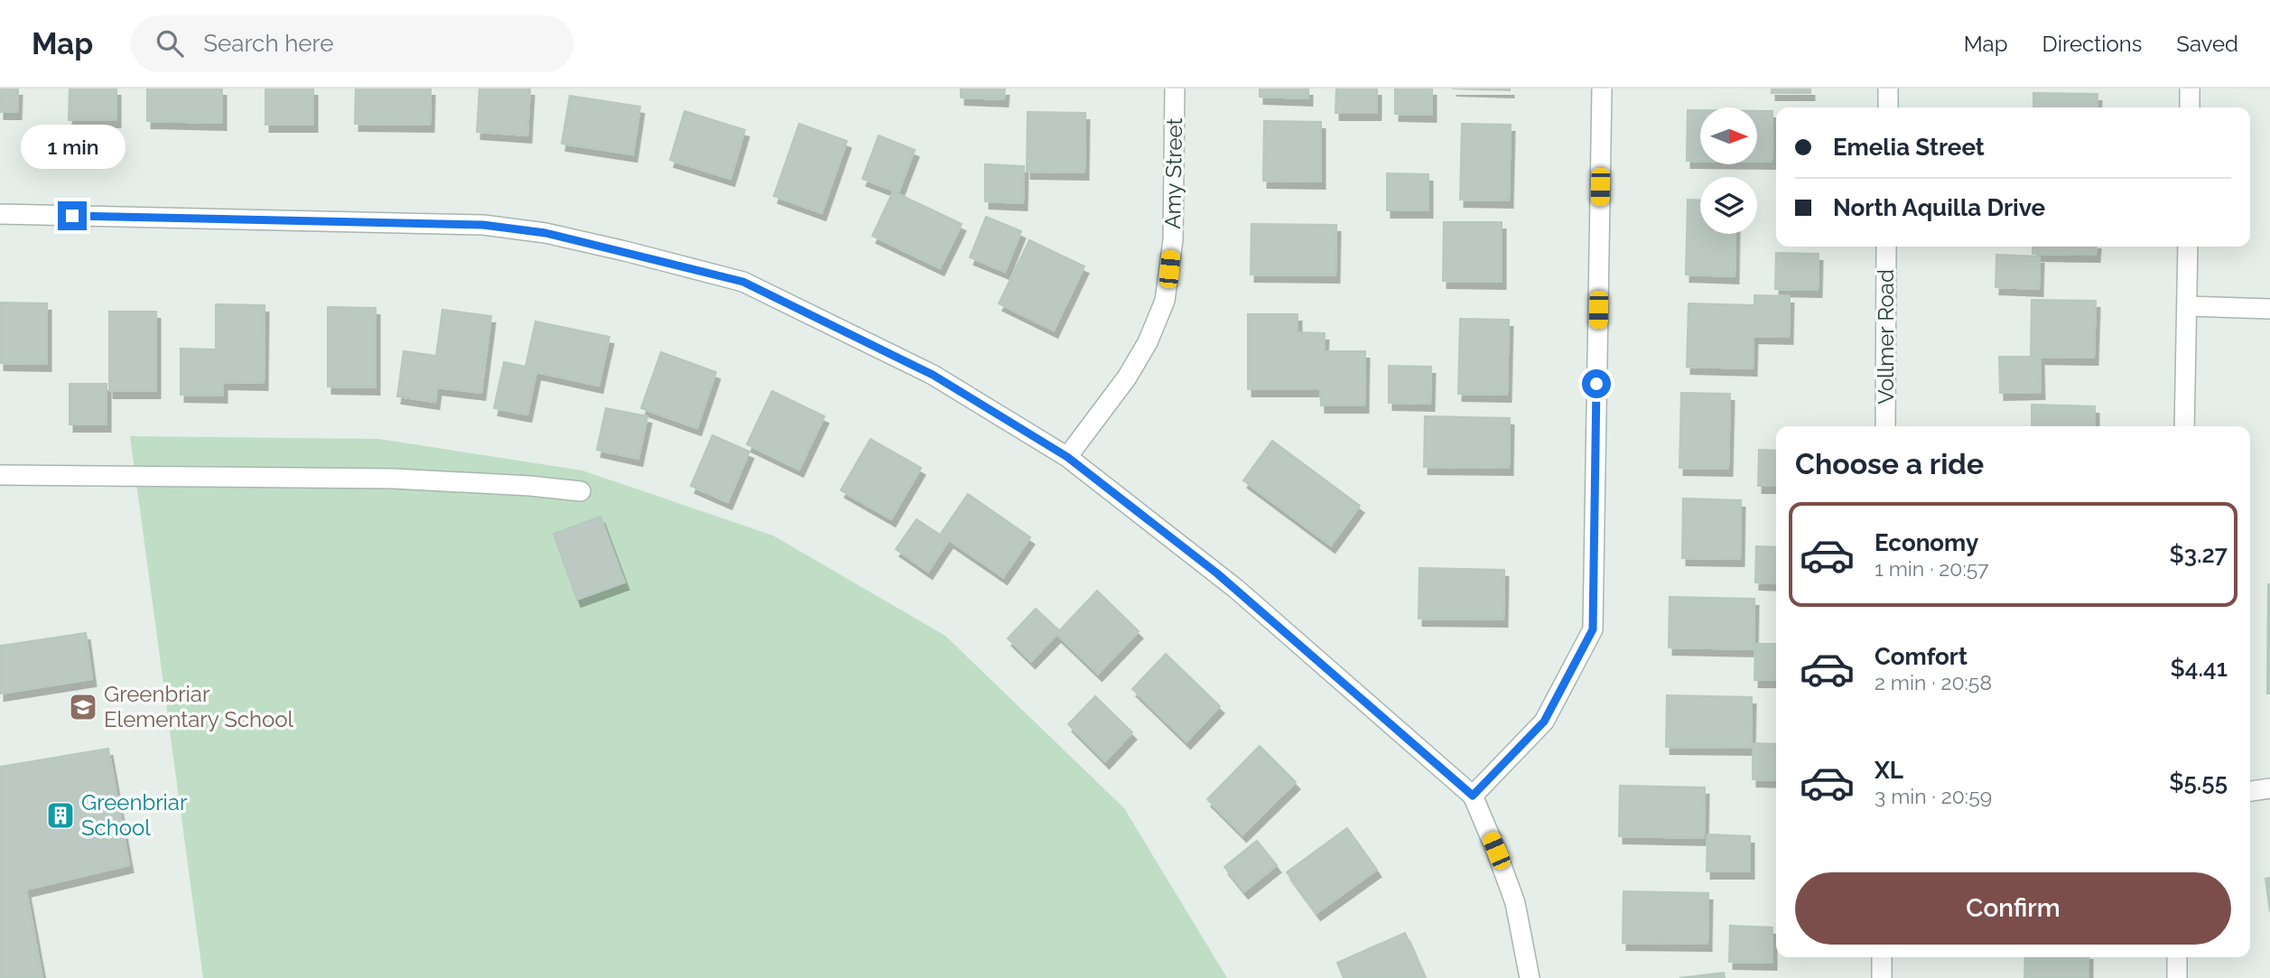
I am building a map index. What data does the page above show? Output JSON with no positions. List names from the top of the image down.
{
  "streets": {
    "street": ["Amy Street", "Vollmer Road"]
  },
  "places": {
    "school or university": ["Greenbriar Elementary School"],
    "building": ["Greenbriar School"]
  },
  "north": "right",
  "page": {
    "header": "Map",
    "search": "Search here",
    "nav": ["Map", "Directions", "Saved"],
    "banner": ["Emelia Street", "North Aquilla Drive"],
    "bubble": "1 min",
    "heading": "Choose a ride",
    "list": [
      {
        "name": "Economy",
        "note": "1 min · 20:57",
        "value": "$3.27"
      },
      {
        "name": "Comfort",
        "note": "2 min · 20:58",
        "value": "$4.41"
      },
      {
        "name": "XL",
        "note": "3 min · 20:59",
        "value": "$5.55"
      }
    ],
    "buttons": "Confirm"
  }
}
